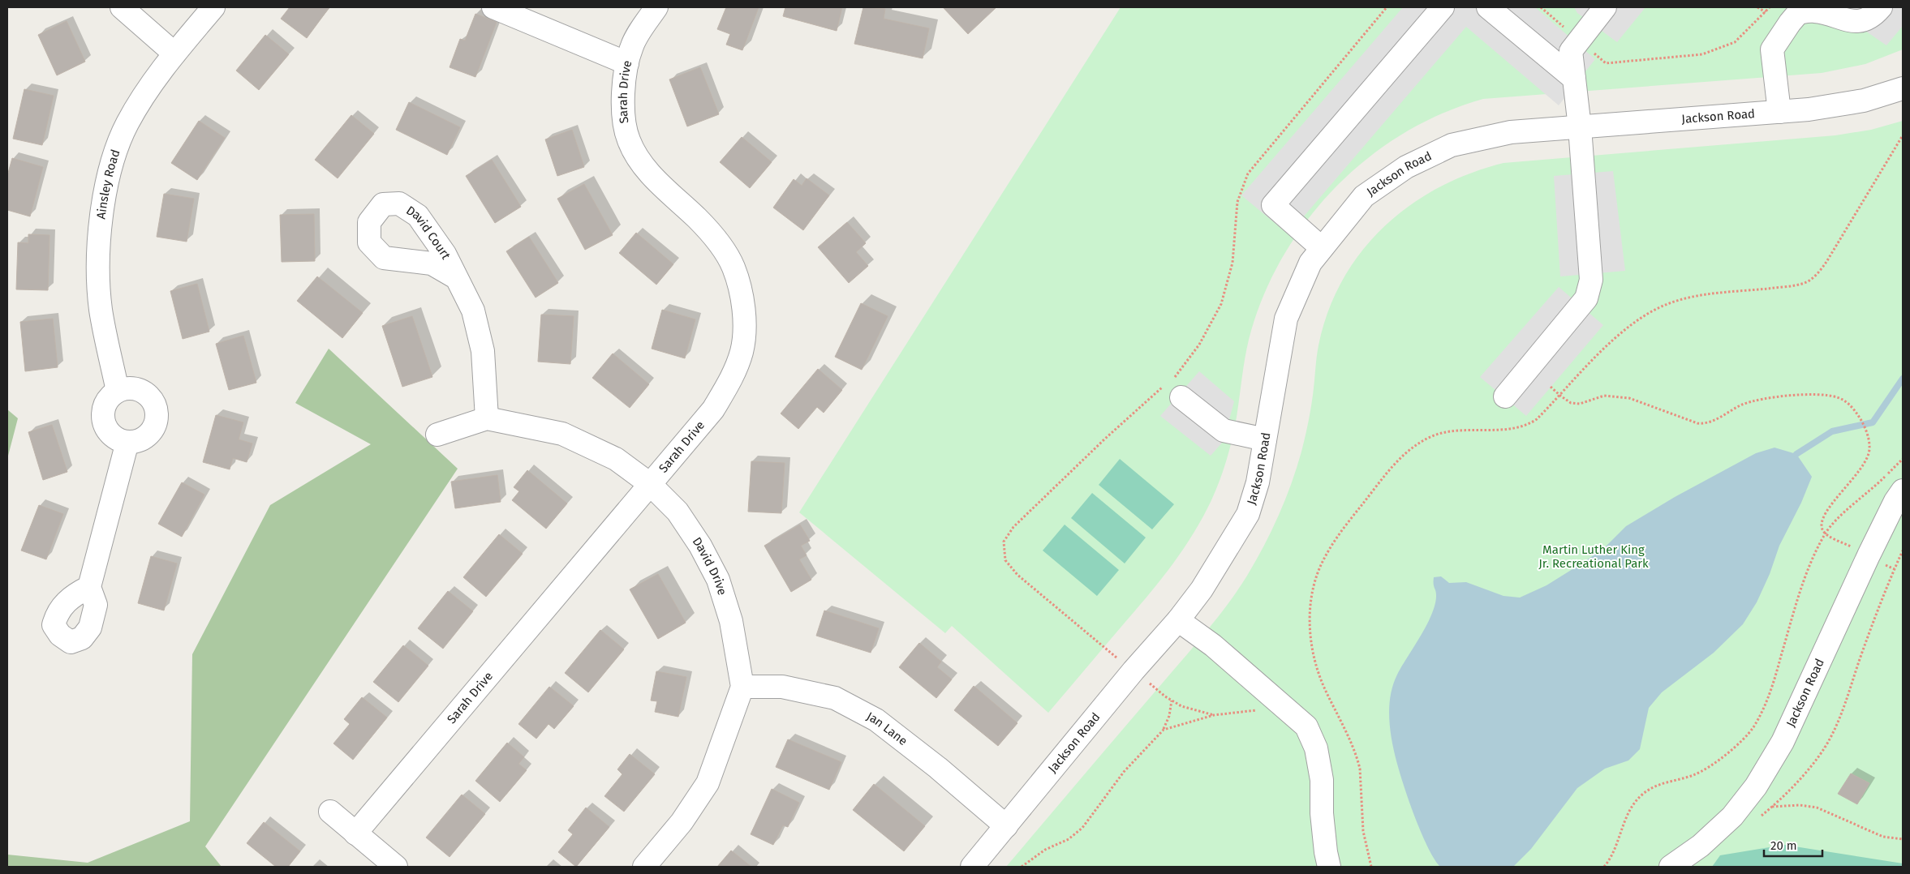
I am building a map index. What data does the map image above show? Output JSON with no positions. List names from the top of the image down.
{
  "streets": {
    "street": [
      "Sarah Drive",
      "Jackson Road",
      "Ainsley Road",
      "David Drive",
      "Jan Lane"
    ]
  },
  "crossings": [
    ["Sarah Drive", "David Drive"],
    ["Jackson Road", "Jan Lane"],
    ["David Drive", "Jan Lane"]
  ],
  "parks": ["Martin Luther King Jr. Recreational Park"],
  "scale_bar": "20 m"
}
